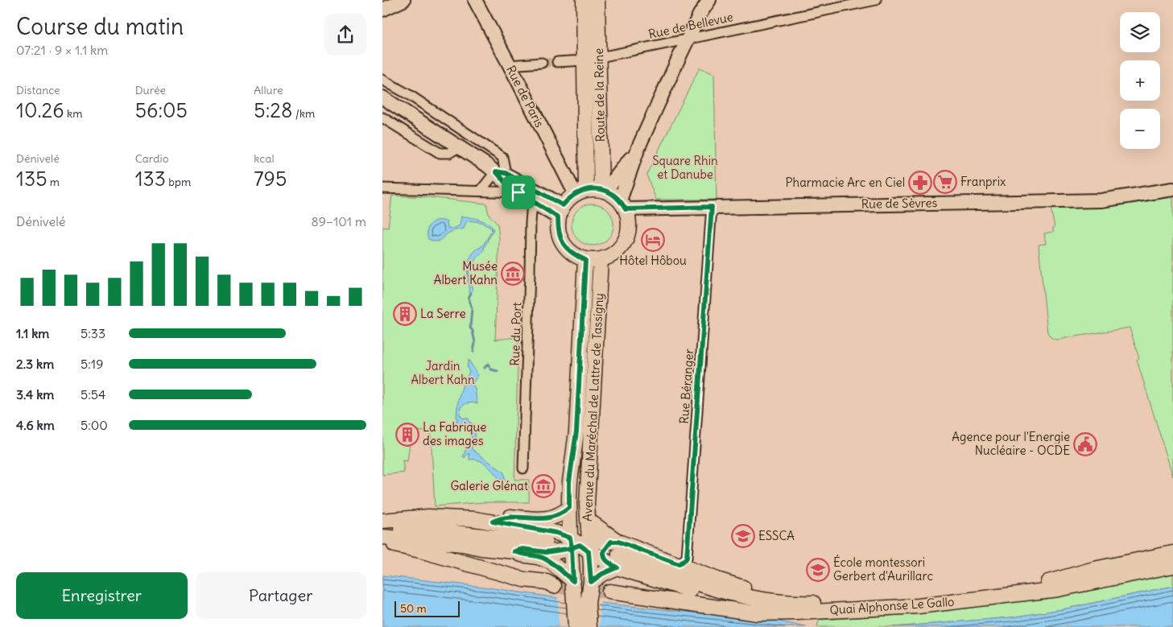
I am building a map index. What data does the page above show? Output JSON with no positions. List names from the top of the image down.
{
  "streets": {
    "main road": [
      "Route de la Reine",
      "Rue de Paris",
      "Rue de Sèvres",
      "Avenue du Maréchal de Lattre de Tassigny",
      "Quai Alphonse Le Gallo"
    ],
    "street": ["Rue de Bellevue", "Rue du Port", "Rue Béranger"]
  },
  "crossings": [
    ["Rue de Bellevue", "Route de la Reine"],
    ["Route de la Reine", "Rue de Paris"],
    ["Route de la Reine", "Rue de Sèvres"],
    ["Route de la Reine", "Avenue du Maréchal de Lattre de Tassigny"],
    ["Rue de Paris", "Rue de Sèvres"],
    ["Rue de Paris", "Avenue du Maréchal de Lattre de Tassigny"],
    ["Rue de Sèvres", "Rue Béranger"],
    ["Rue de Sèvres", "Avenue du Maréchal de Lattre de Tassigny"]
  ],
  "parks": ["Square Rhin et Danube", "Jardin Albert Kahn"],
  "places": {
    "supermarket": ["Franprix"],
    "pharmacy": ["Pharmacie Arc en Ciel"],
    "hotel": ["Hôtel Hôbou"],
    "museum": ["Musée Albert Kahn", "Galerie Glénat"],
    "building": ["La Serre", "La Fabrique des images"],
    "public building": ["Agence pour l'Energie Nucléaire - OCDE"],
    "school or university": ["ESSCA", "École montessori Gerbert d'Aurillarc"]
  },
  "scale_bar": "50 m",
  "page": {
    "heading": ["Course du matin", "07:21 · 9 × 1.1 km"],
    "map_buttons": ["+", "−"],
    "stats": [
      ["Distance", "10.26 km"],
      ["Durée", "56:05"],
      ["Allure", "5:28 /km"],
      ["Dénivelé", "135 m"],
      ["Cardio", "133 bpm"],
      ["kcal", "795"]
    ],
    "chart": ["Dénivelé", "89–101 m"],
    "list": [
      {
        "name": "1.1 km",
        "note": "5:33"
      },
      {
        "name": "2.3 km",
        "note": "5:19"
      },
      {
        "name": "3.4 km",
        "note": "5:54"
      },
      {
        "name": "4.6 km",
        "note": "5:00"
      }
    ],
    "buttons": ["Enregistrer", "Partager"],
    "scale": "50 m"
  }
}
